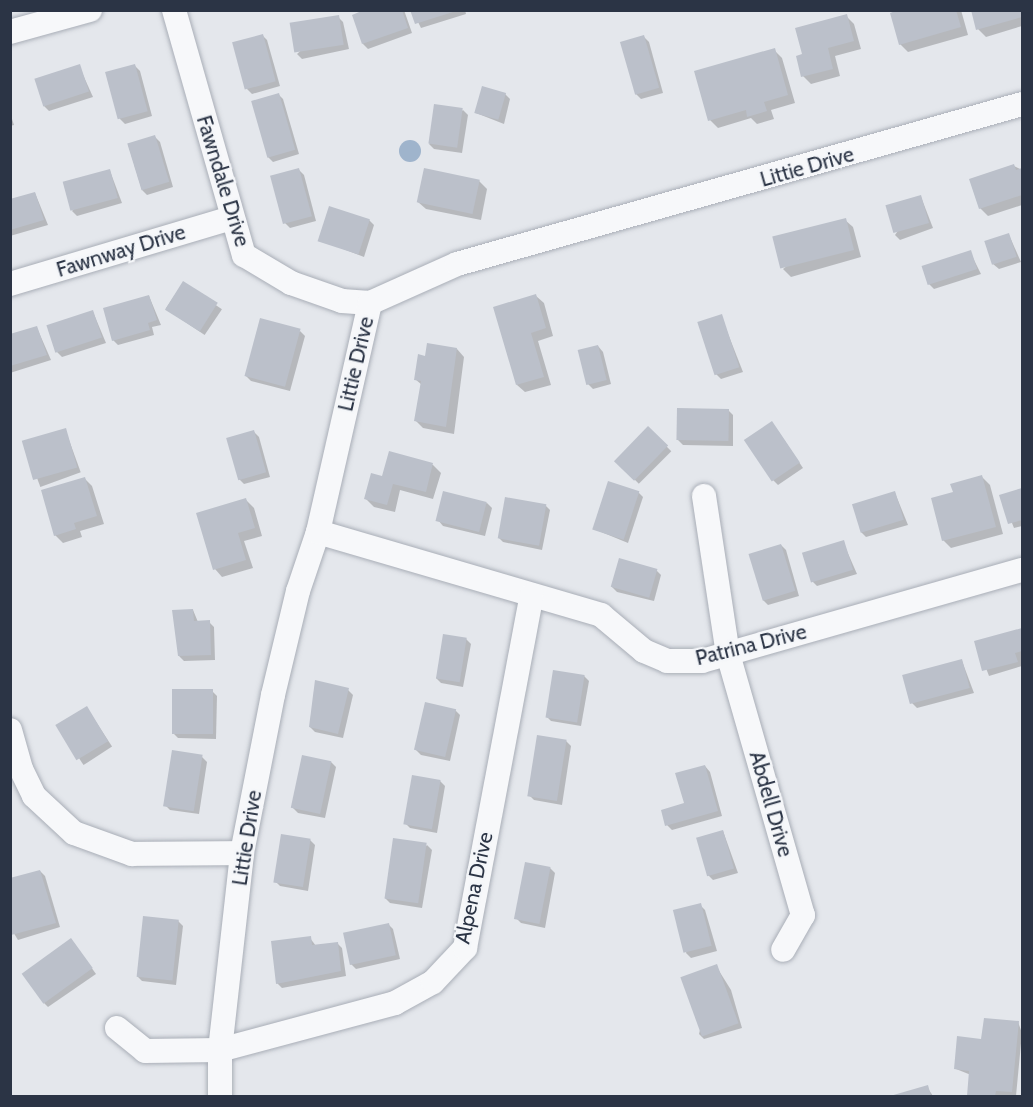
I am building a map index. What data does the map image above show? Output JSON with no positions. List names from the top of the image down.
{
  "streets": {
    "street": [
      "Littie Drive",
      "Fawndale Drive",
      "Fawnway Drive",
      "Patrina Drive",
      "Abdell Drive",
      "Alpena Drive"
    ]
  },
  "crossings": [
    ["Littie Drive", "Fawndale Drive"],
    ["Littie Drive", "Patrina Drive"],
    ["Littie Drive", "Alpena Drive"],
    ["Fawndale Drive", "Fawnway Drive"],
    ["Patrina Drive", "Abdell Drive"],
    ["Patrina Drive", "Alpena Drive"]
  ]
}
